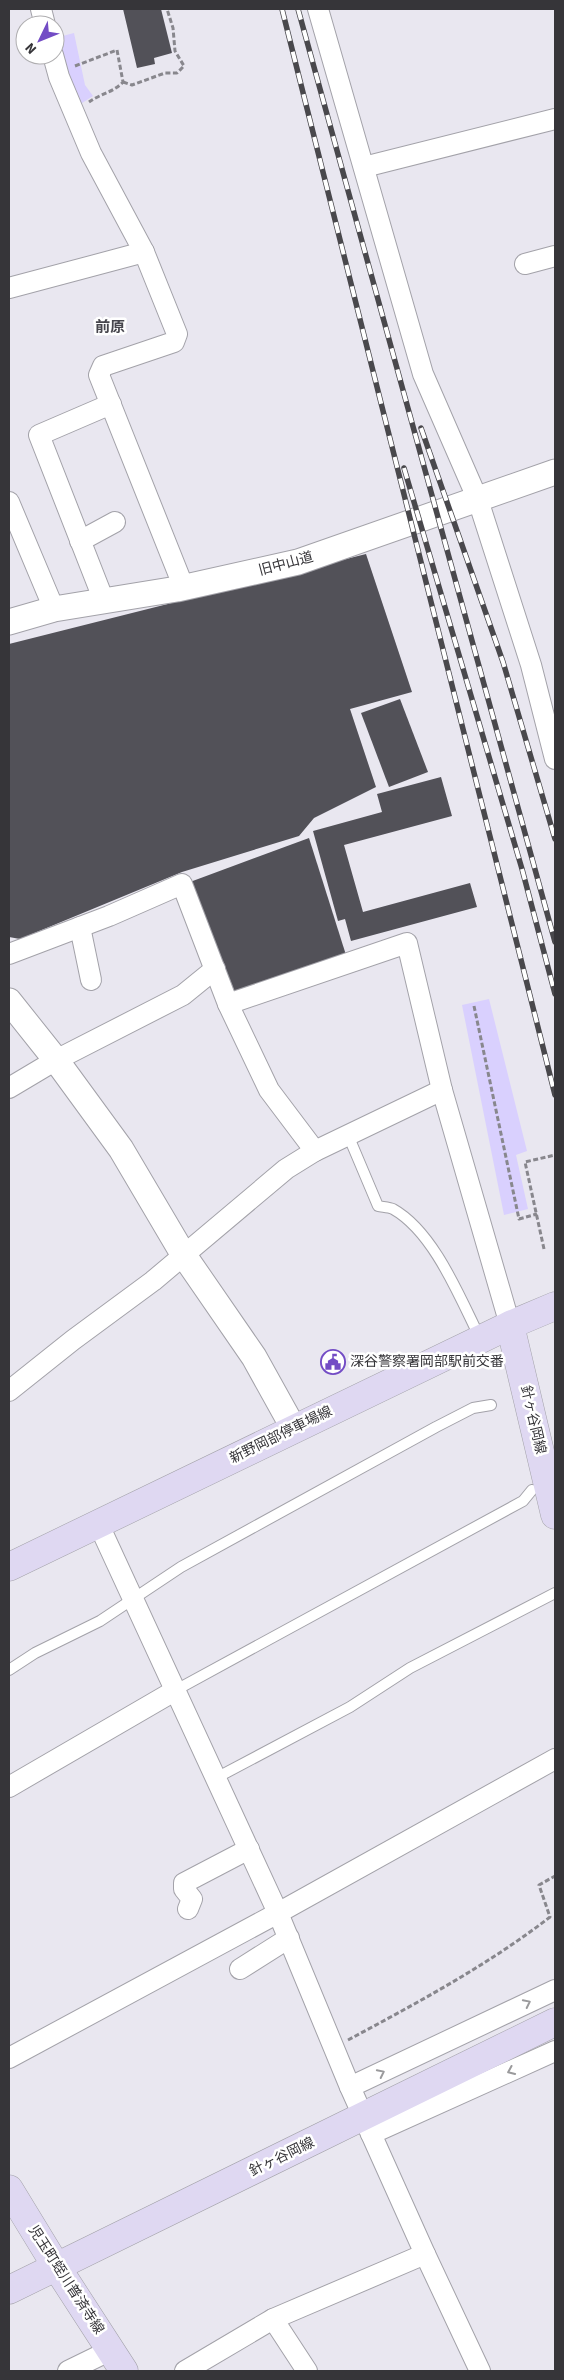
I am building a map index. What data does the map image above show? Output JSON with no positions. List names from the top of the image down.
{
  "streets": {
    "main road": ["針ヶ谷岡線", "新野岡部停車場線", "児玉町蛭川普済寺線"],
    "street": ["旧中山道"]
  },
  "crossings": [
    ["針ヶ谷岡線", "新野岡部停車場線"],
    ["針ヶ谷岡線", "児玉町蛭川普済寺線"]
  ],
  "districts": ["前原"],
  "places": {
    "public building": ["深谷警察署岡部駅前交番"]
  },
  "north": "bottom left"
}
